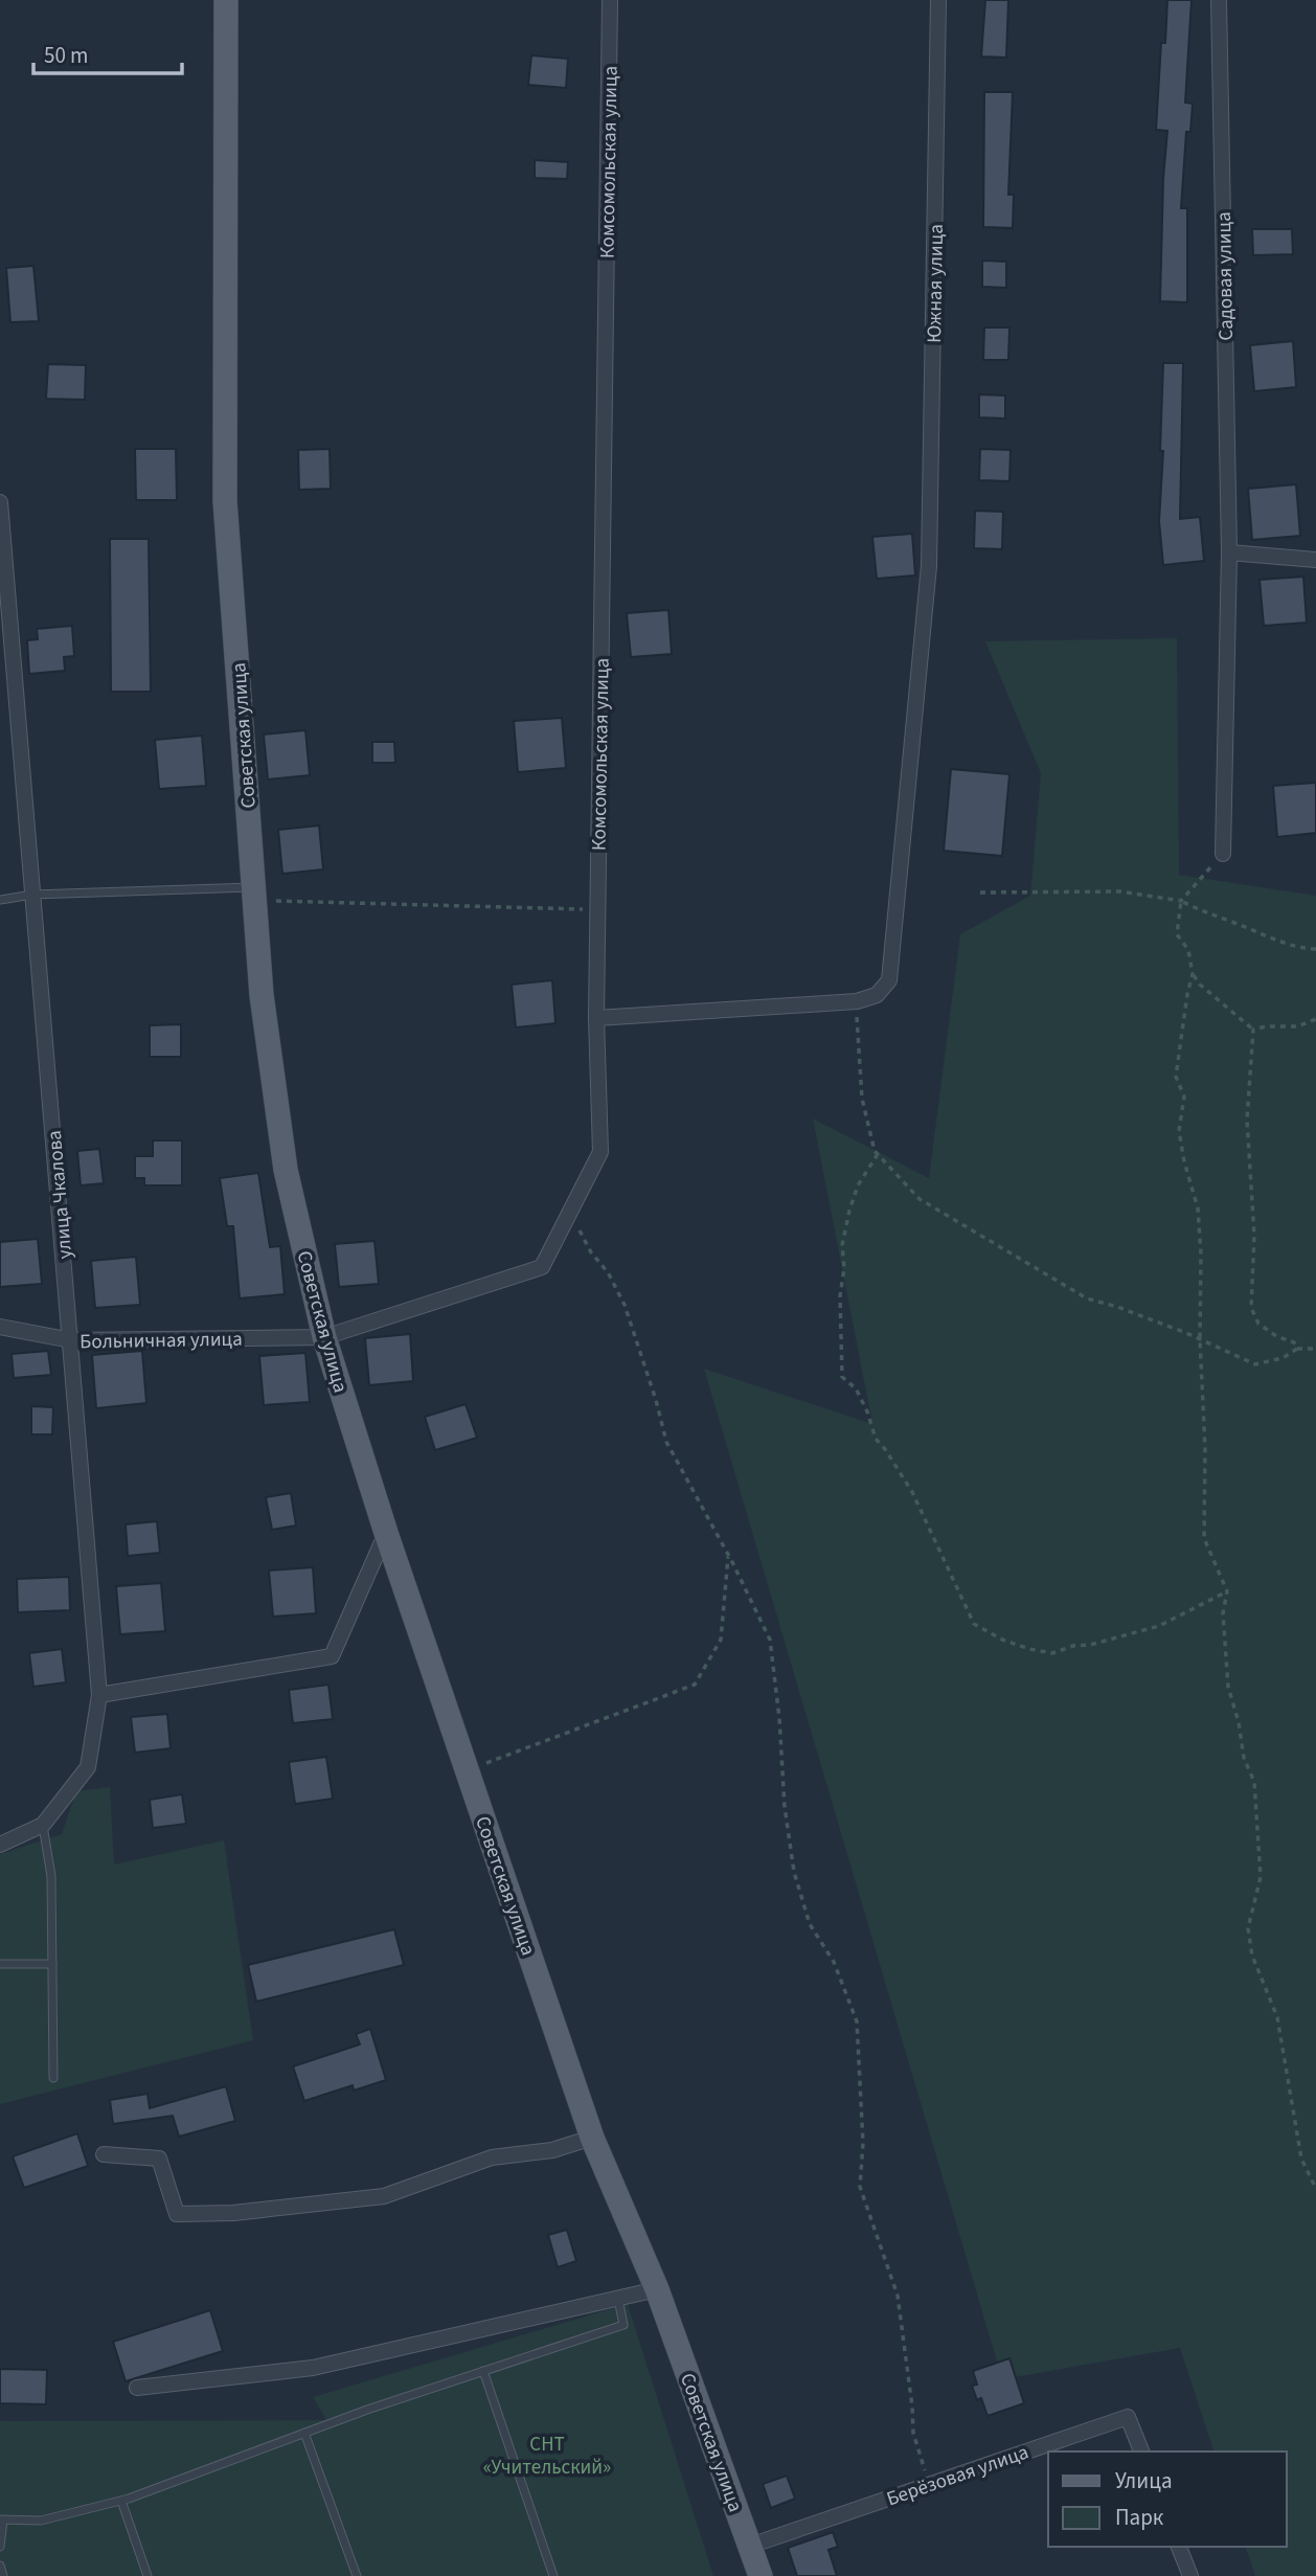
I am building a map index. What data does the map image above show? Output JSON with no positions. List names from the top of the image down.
{
  "streets": {
    "main road": ["Советская улица"],
    "street": [
      "Комсомольская улица",
      "Садовая улица",
      "Южная улица",
      "улица Чкалова",
      "Больничная улица",
      "Берёзовая улица"
    ]
  },
  "crossings": [
    ["Комсомольская улица", "Советская улица"],
    ["Комсомольская улица", "Больничная улица"],
    ["Советская улица", "Больничная улица"],
    ["Советская улица", "Берёзовая улица"],
    ["улица Чкалова", "Больничная улица"]
  ],
  "parks": ["СНТ «Учительский»"],
  "legend": ["Улица", "Парк"],
  "scale_bar": "50 m"
}
